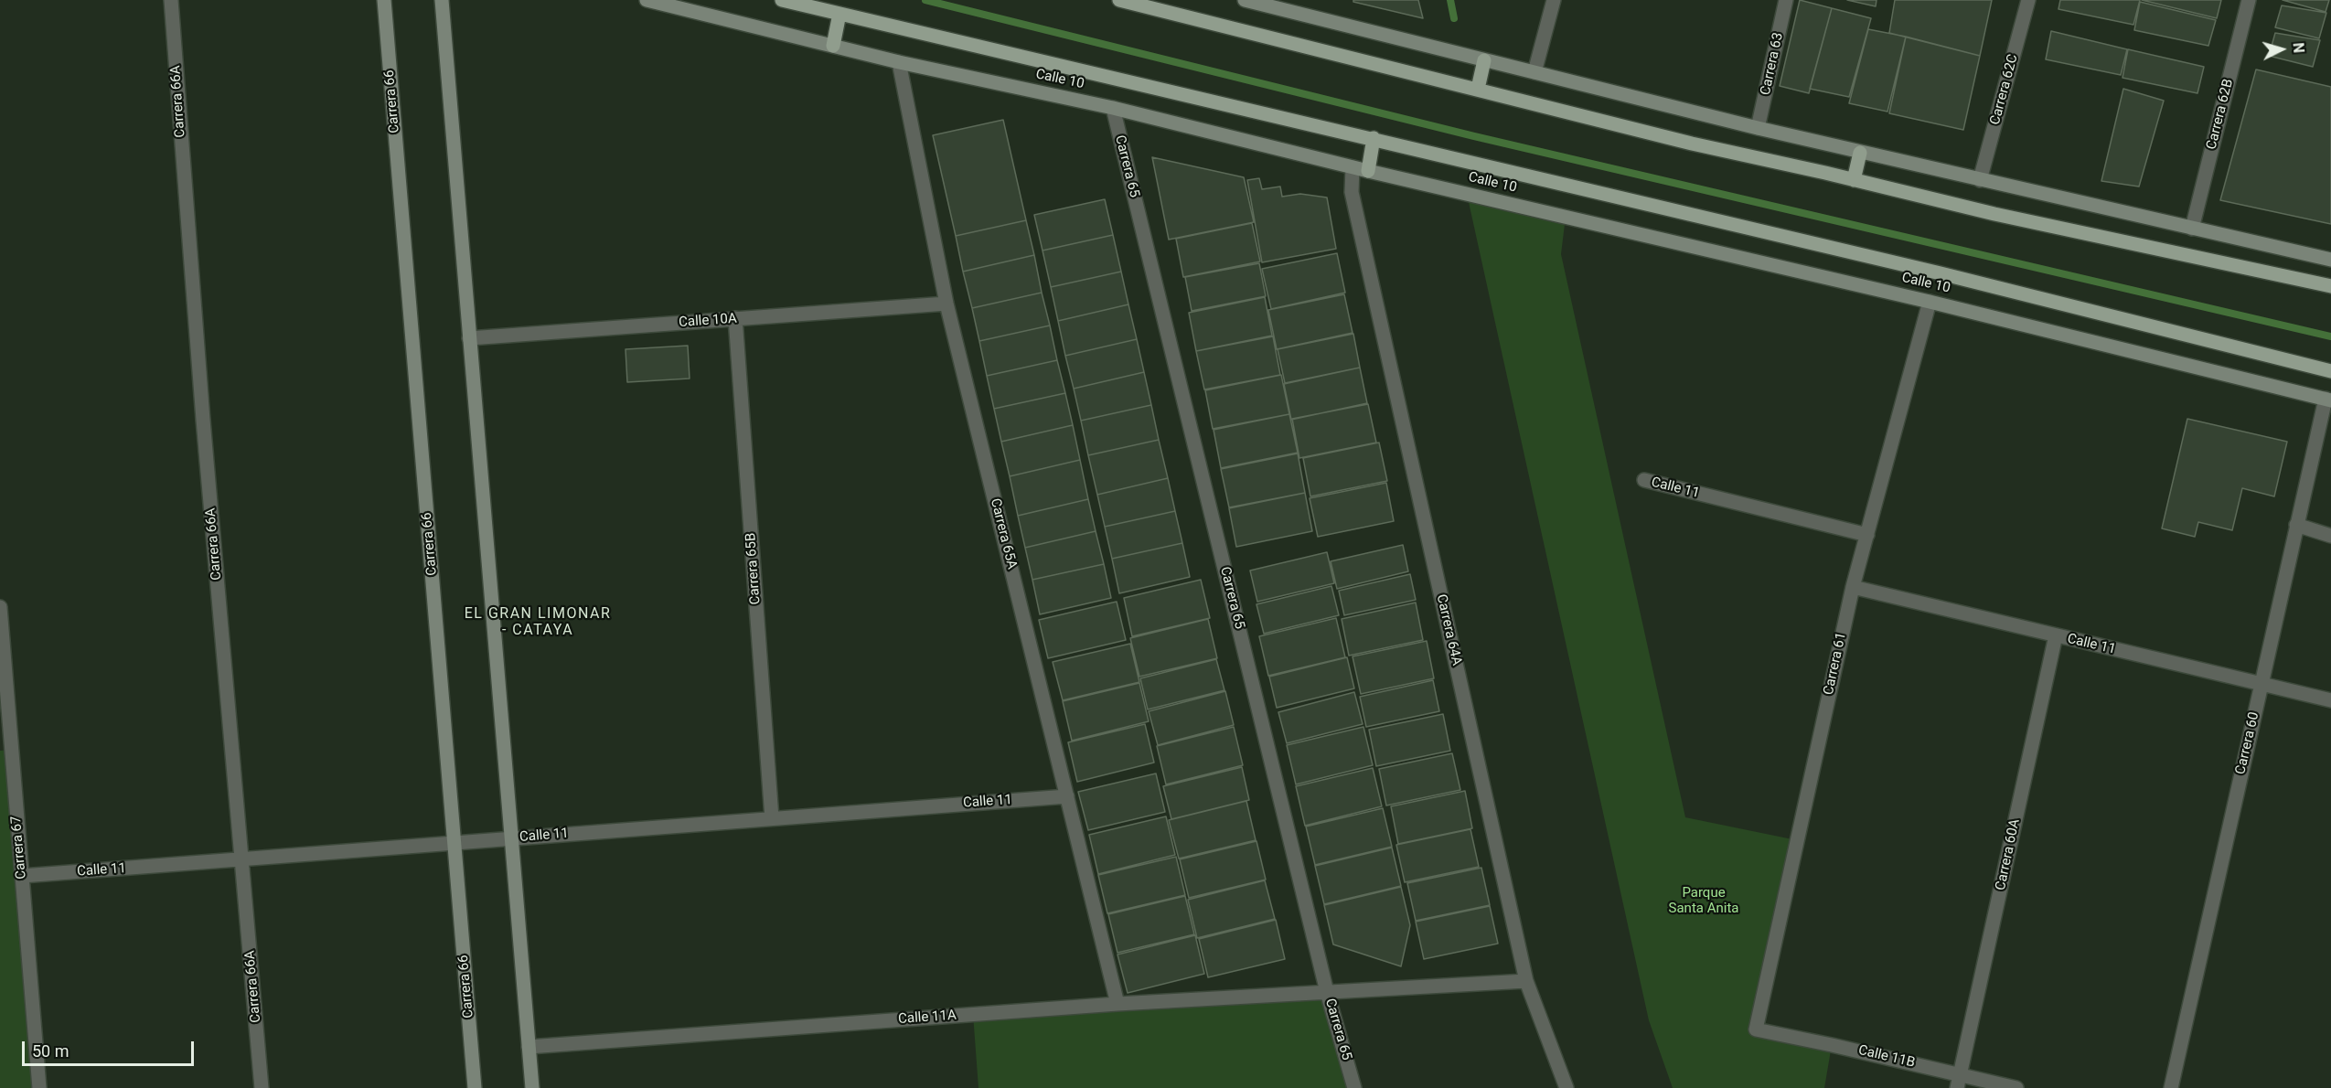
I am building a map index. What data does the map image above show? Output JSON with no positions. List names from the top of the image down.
{
  "streets": {
    "main road": ["Calle 10"],
    "street": [
      "Carrera 63",
      "Carrera 62C",
      "Carrera 66A",
      "Carrera 66",
      "Carrera 62B",
      "Carrera 65",
      "Calle 10A",
      "Calle 11",
      "Carrera 65A",
      "Carrera 65B",
      "Carrera 64A",
      "Carrera 61",
      "Carrera 60",
      "Carrera 67",
      "Carrera 60A",
      "Calle 11A",
      "Calle 11B"
    ]
  },
  "crossings": [
    ["Calle 10", "Carrera 65"],
    ["Calle 10", "Carrera 65A"],
    ["Calle 10", "Carrera 64A"],
    ["Calle 10", "Carrera 61"],
    ["Calle 10", "Carrera 60"],
    ["Carrera 66A", "Calle 11"],
    ["Carrera 66", "Calle 11"],
    ["Carrera 65", "Calle 11A"],
    ["Calle 10A", "Carrera 65A"],
    ["Calle 10A", "Carrera 65B"],
    ["Calle 11", "Carrera 65A"],
    ["Calle 11", "Carrera 65B"],
    ["Calle 11", "Carrera 61"],
    ["Calle 11", "Carrera 60"],
    ["Calle 11", "Carrera 67"],
    ["Calle 11", "Carrera 60A"],
    ["Carrera 65A", "Calle 11A"],
    ["Carrera 64A", "Calle 11A"],
    ["Carrera 61", "Calle 11B"],
    ["Carrera 60A", "Calle 11B"]
  ],
  "districts": ["EL GRAN LIMONAR - CATAYA"],
  "parks": ["Parque Santa Anita"],
  "scale_bar": "50 m",
  "north": "right"
}
